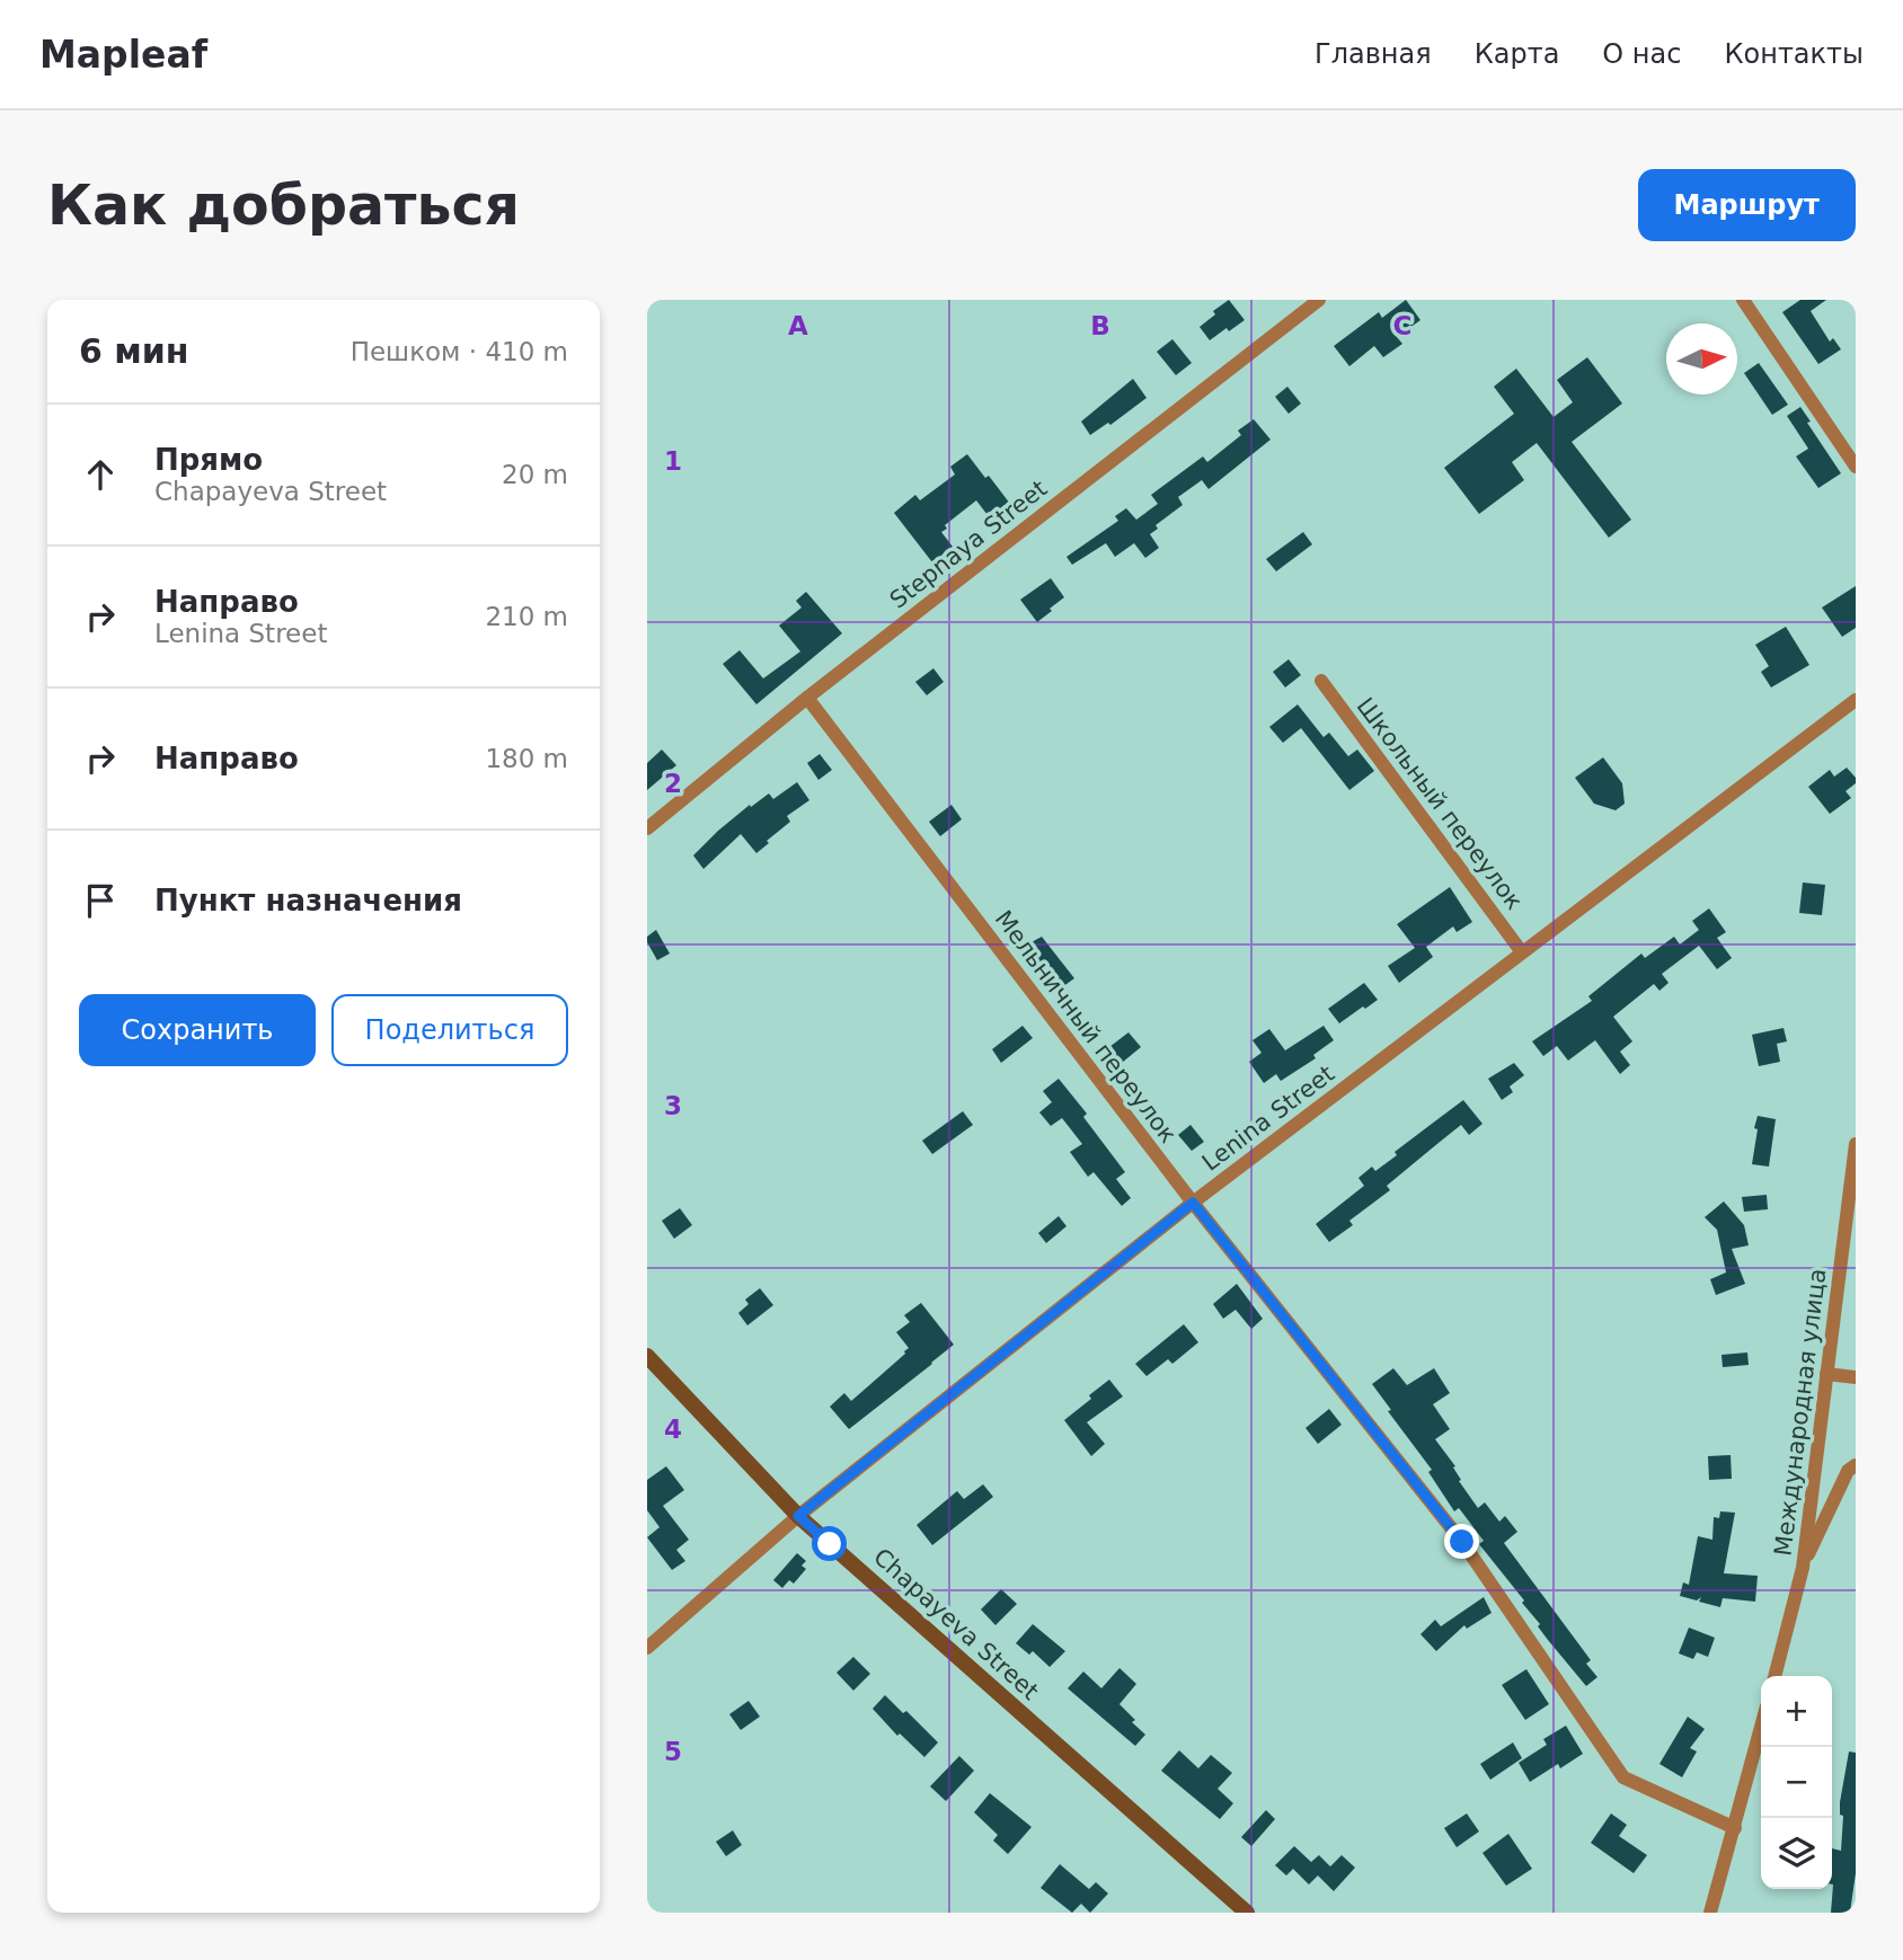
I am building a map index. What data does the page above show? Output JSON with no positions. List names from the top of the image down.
{
  "streets": {
    "main road": ["Chapayeva Street"],
    "street": [
      "Stepnaya Street",
      "Школьный переулок",
      "Мельничный переулок",
      "Lenina Street",
      "Международная улица"
    ]
  },
  "crossings": [
    ["Stepnaya Street", "Мельничный переулок"],
    ["Школьный переулок", "Lenina Street"],
    ["Мельничный переулок", "Lenina Street"],
    ["Lenina Street", "Chapayeva Street"]
  ],
  "north": "right",
  "page": {
    "header": "Mapleaf",
    "nav": [
      "Главная",
      "Карта",
      "О нас",
      "Контакты"
    ],
    "buttons": [
      "Маршрут",
      ["Сохранить", "Поделиться"]
    ],
    "title": "Как добраться",
    "heading": ["6 мин", "Пешком · 410 m"],
    "list": [
      ["Прямо", "Chapayeva Street", "20 m"],
      ["Направо", "Lenina Street", "210 m"],
      ["Направо", "180 m"],
      "Пункт назначения"
    ],
    "map_buttons": ["+", "−"]
  },
  "grid": {
    "columns": ["A", "B", "C"],
    "rows": [
      "1",
      "2",
      "3",
      "4",
      "5"
    ]
  }
}
